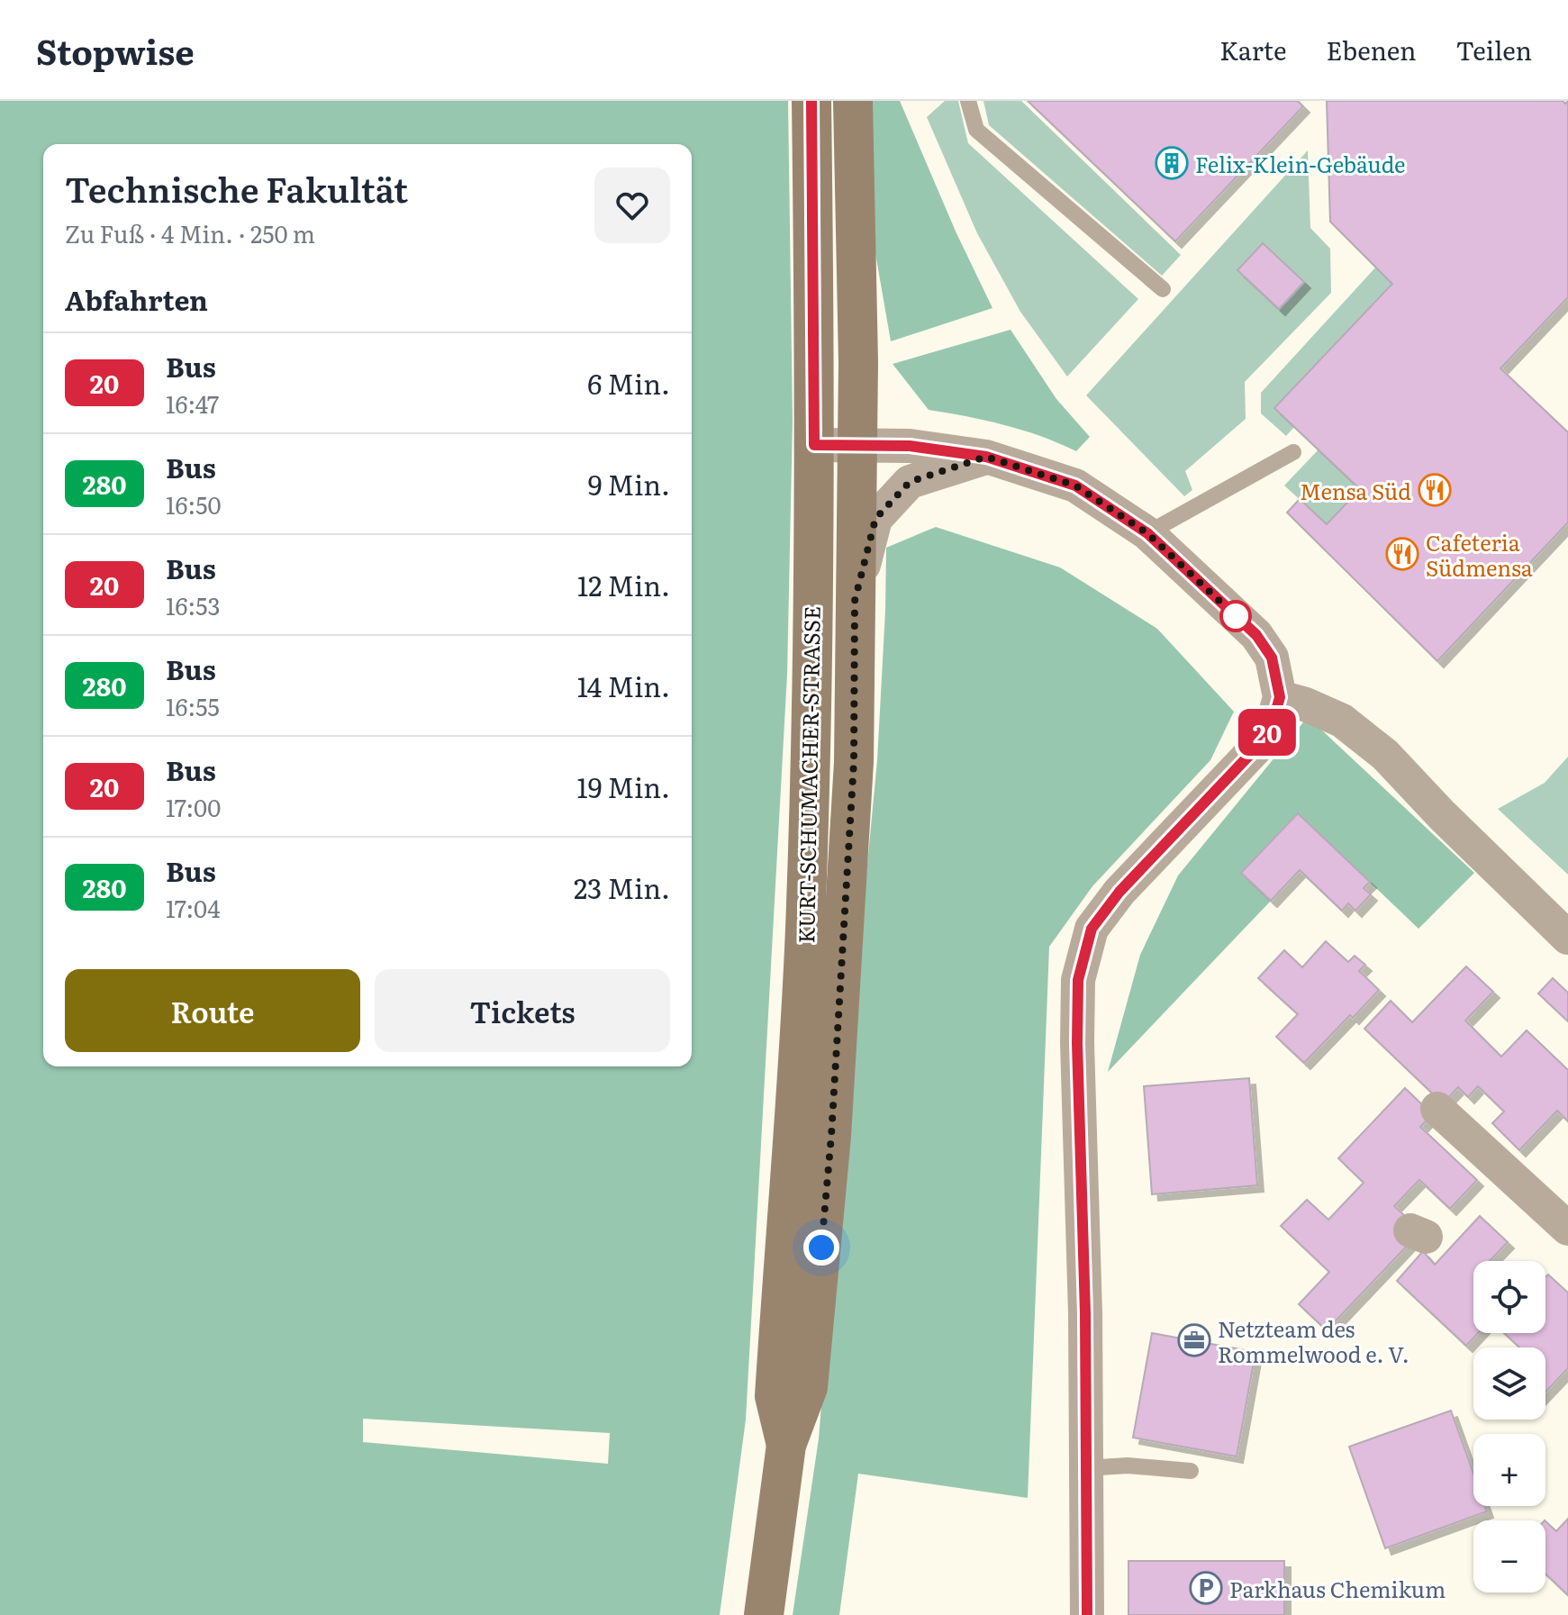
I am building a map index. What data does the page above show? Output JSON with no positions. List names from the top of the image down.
{
  "streets": {
    "main road": ["KURT-SCHUMACHER-STRASSE"]
  },
  "places": {
    "building": ["Felix-Klein-Gebäude"],
    "restaurant": ["Mensa Süd", "Cafeteria Südmensa"],
    "office": ["Netzteam des Rommelwood e. V."],
    "parking": ["Parkhaus Chemikum"]
  },
  "lines": ["bus line 20"],
  "page": {
    "header": "Stopwise",
    "nav": ["Karte", "Ebenen", "Teilen"],
    "on_map": "20",
    "heading": [
      ["Technische Fakultät", "Zu Fuß · 4 Min. · 250 m"],
      "Abfahrten"
    ],
    "list": [
      {
        "mark": "20",
        "name": "Bus",
        "note": "16:47",
        "value": "6 Min."
      },
      {
        "mark": "280",
        "name": "Bus",
        "note": "16:50",
        "value": "9 Min."
      },
      {
        "mark": "20",
        "name": "Bus",
        "note": "16:53",
        "value": "12 Min."
      },
      {
        "mark": "280",
        "name": "Bus",
        "note": "16:55",
        "value": "14 Min."
      },
      {
        "mark": "20",
        "name": "Bus",
        "note": "17:00",
        "value": "19 Min."
      },
      {
        "mark": "280",
        "name": "Bus",
        "note": "17:04",
        "value": "23 Min."
      }
    ],
    "buttons": ["Route", "Tickets"],
    "map_buttons": ["+", "−"]
  }
}
